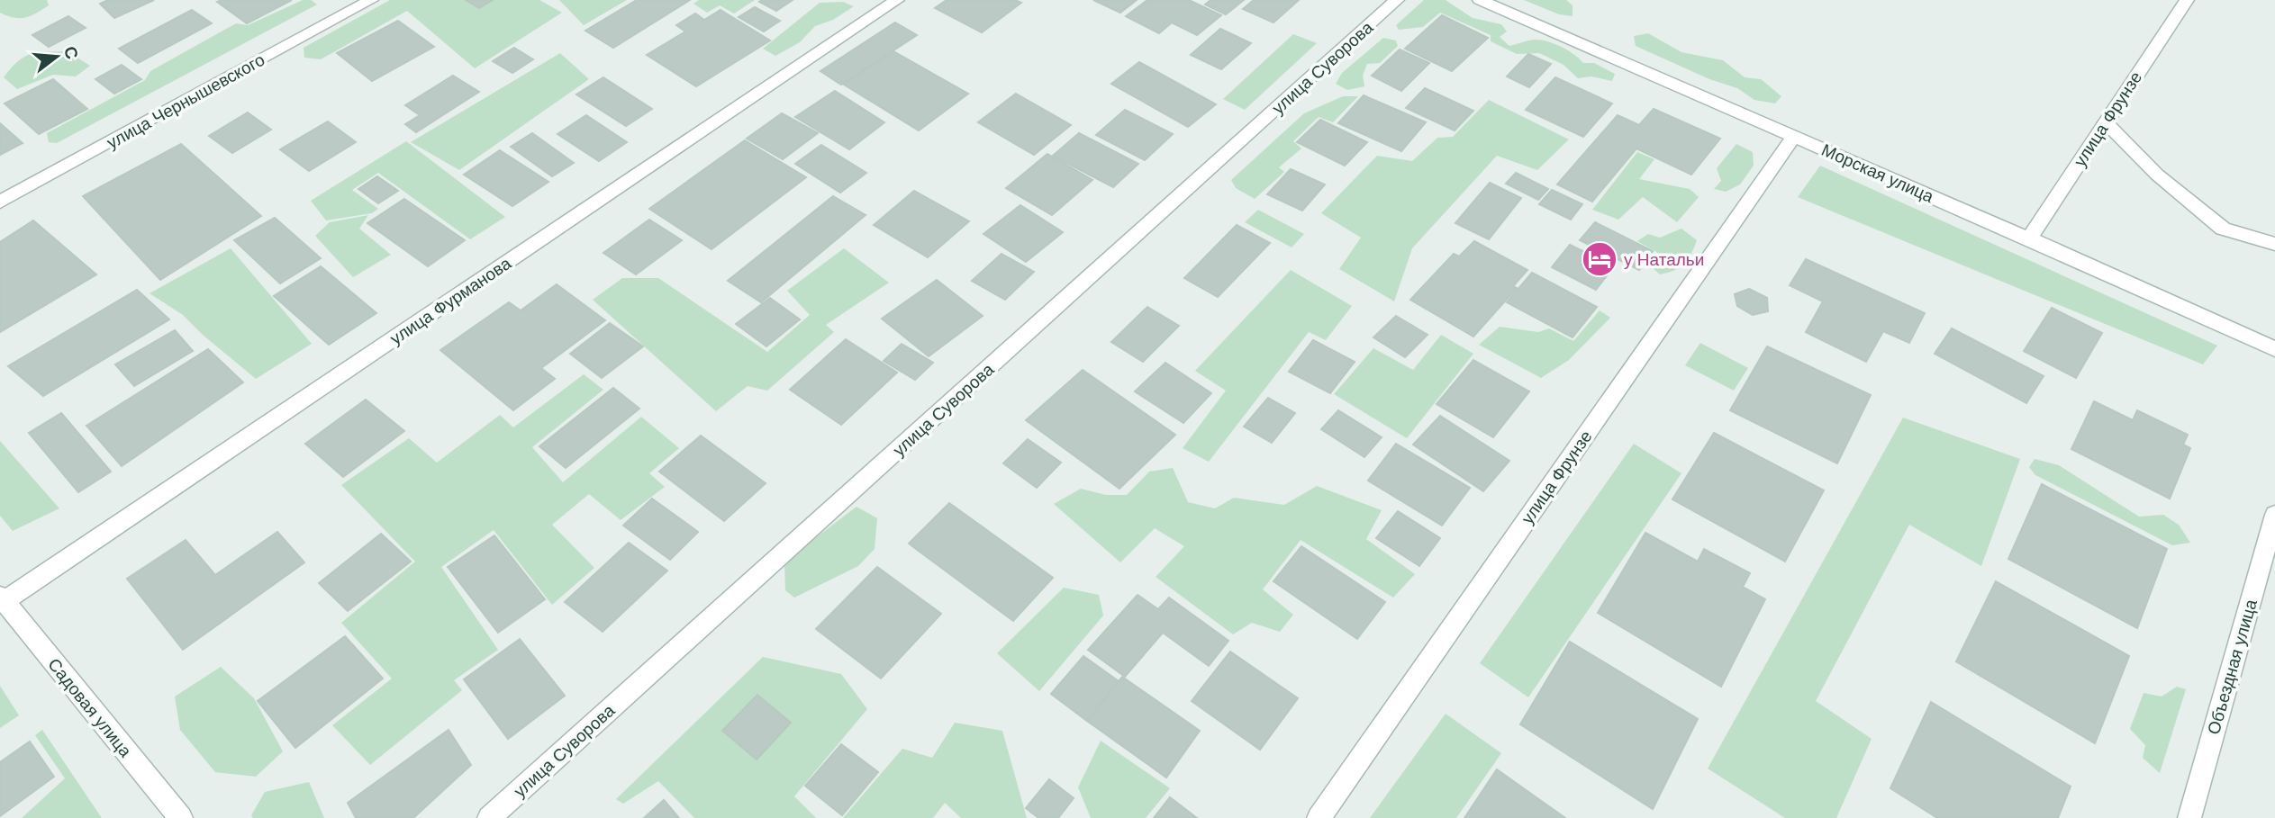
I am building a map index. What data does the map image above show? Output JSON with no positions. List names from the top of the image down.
{
  "streets": {
    "street": [
      "улица Суворова",
      "улица Чернышевского",
      "улица Фрунзе",
      "Морская улица",
      "улица Фурманова",
      "Объездная улица",
      "Садовая улица"
    ]
  },
  "crossings": [
    ["улица Фрунзе", "Морская улица"],
    ["улица Фурманова", "Садовая улица"]
  ],
  "places": {
    "hotel": ["у Натальи"]
  },
  "north": "right"
}
